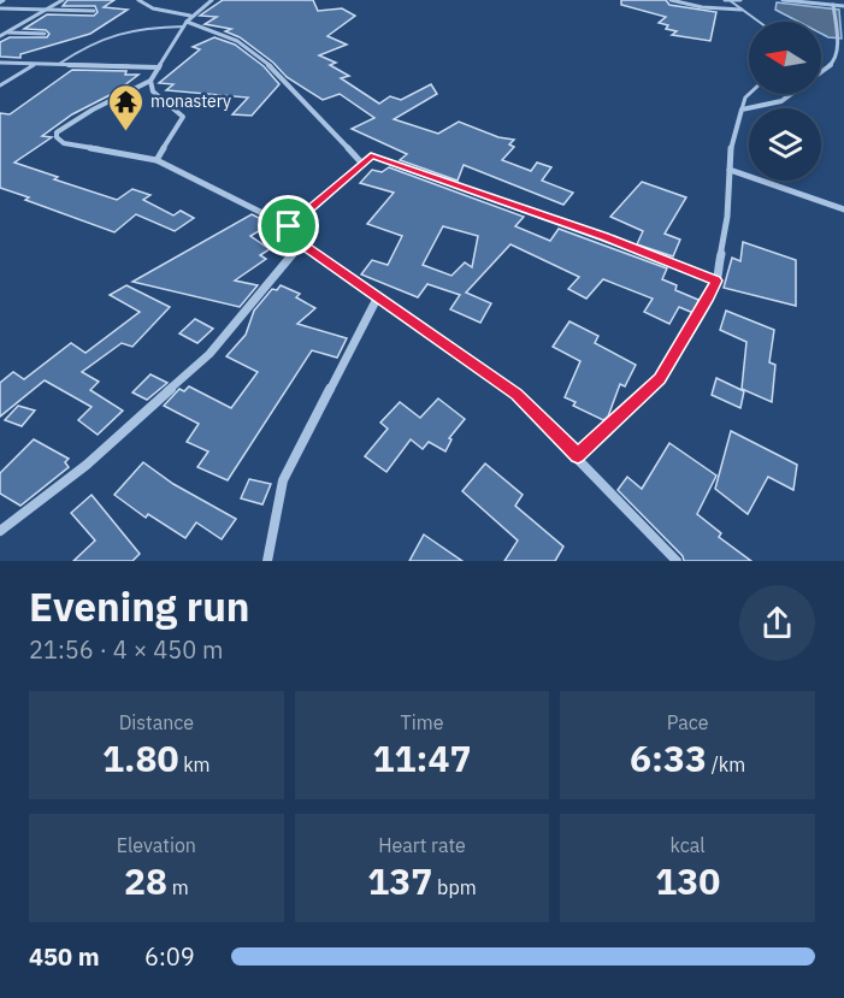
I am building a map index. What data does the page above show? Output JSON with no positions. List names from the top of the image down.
{
  "places": {
    "temple": ["monastery"]
  },
  "north": "left",
  "page": {
    "heading": ["Evening run", "21:56 · 4 × 450 m"],
    "stats": [
      ["Distance", "1.80 km"],
      ["Time", "11:47"],
      ["Pace", "6:33 /km"],
      ["Elevation", "28 m"],
      ["Heart rate", "137 bpm"],
      ["kcal", "130"]
    ],
    "list": [
      {
        "name": "450 m",
        "note": "6:09"
      }
    ]
  }
}
